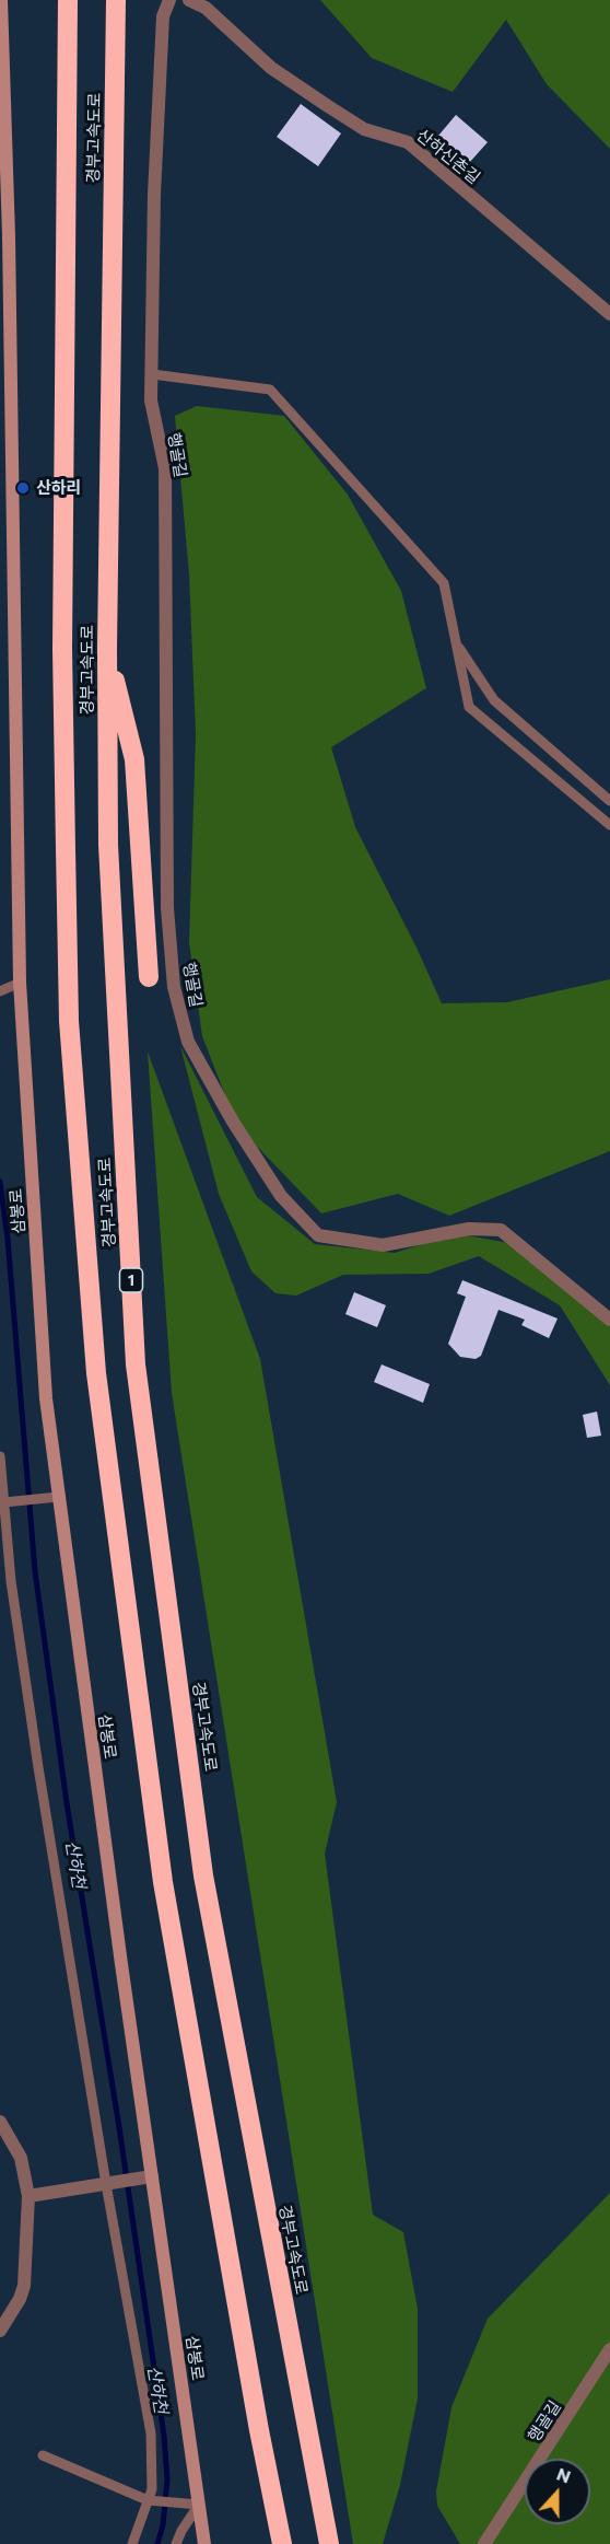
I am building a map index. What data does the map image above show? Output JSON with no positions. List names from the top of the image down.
{
  "streets": {
    "highway": ["경부고속도로", "1"],
    "main road": ["삼봉로"],
    "street": ["산하신촌길", "행골길"]
  },
  "water": ["산하천"],
  "places": ["산하리"],
  "north": "top"
}
